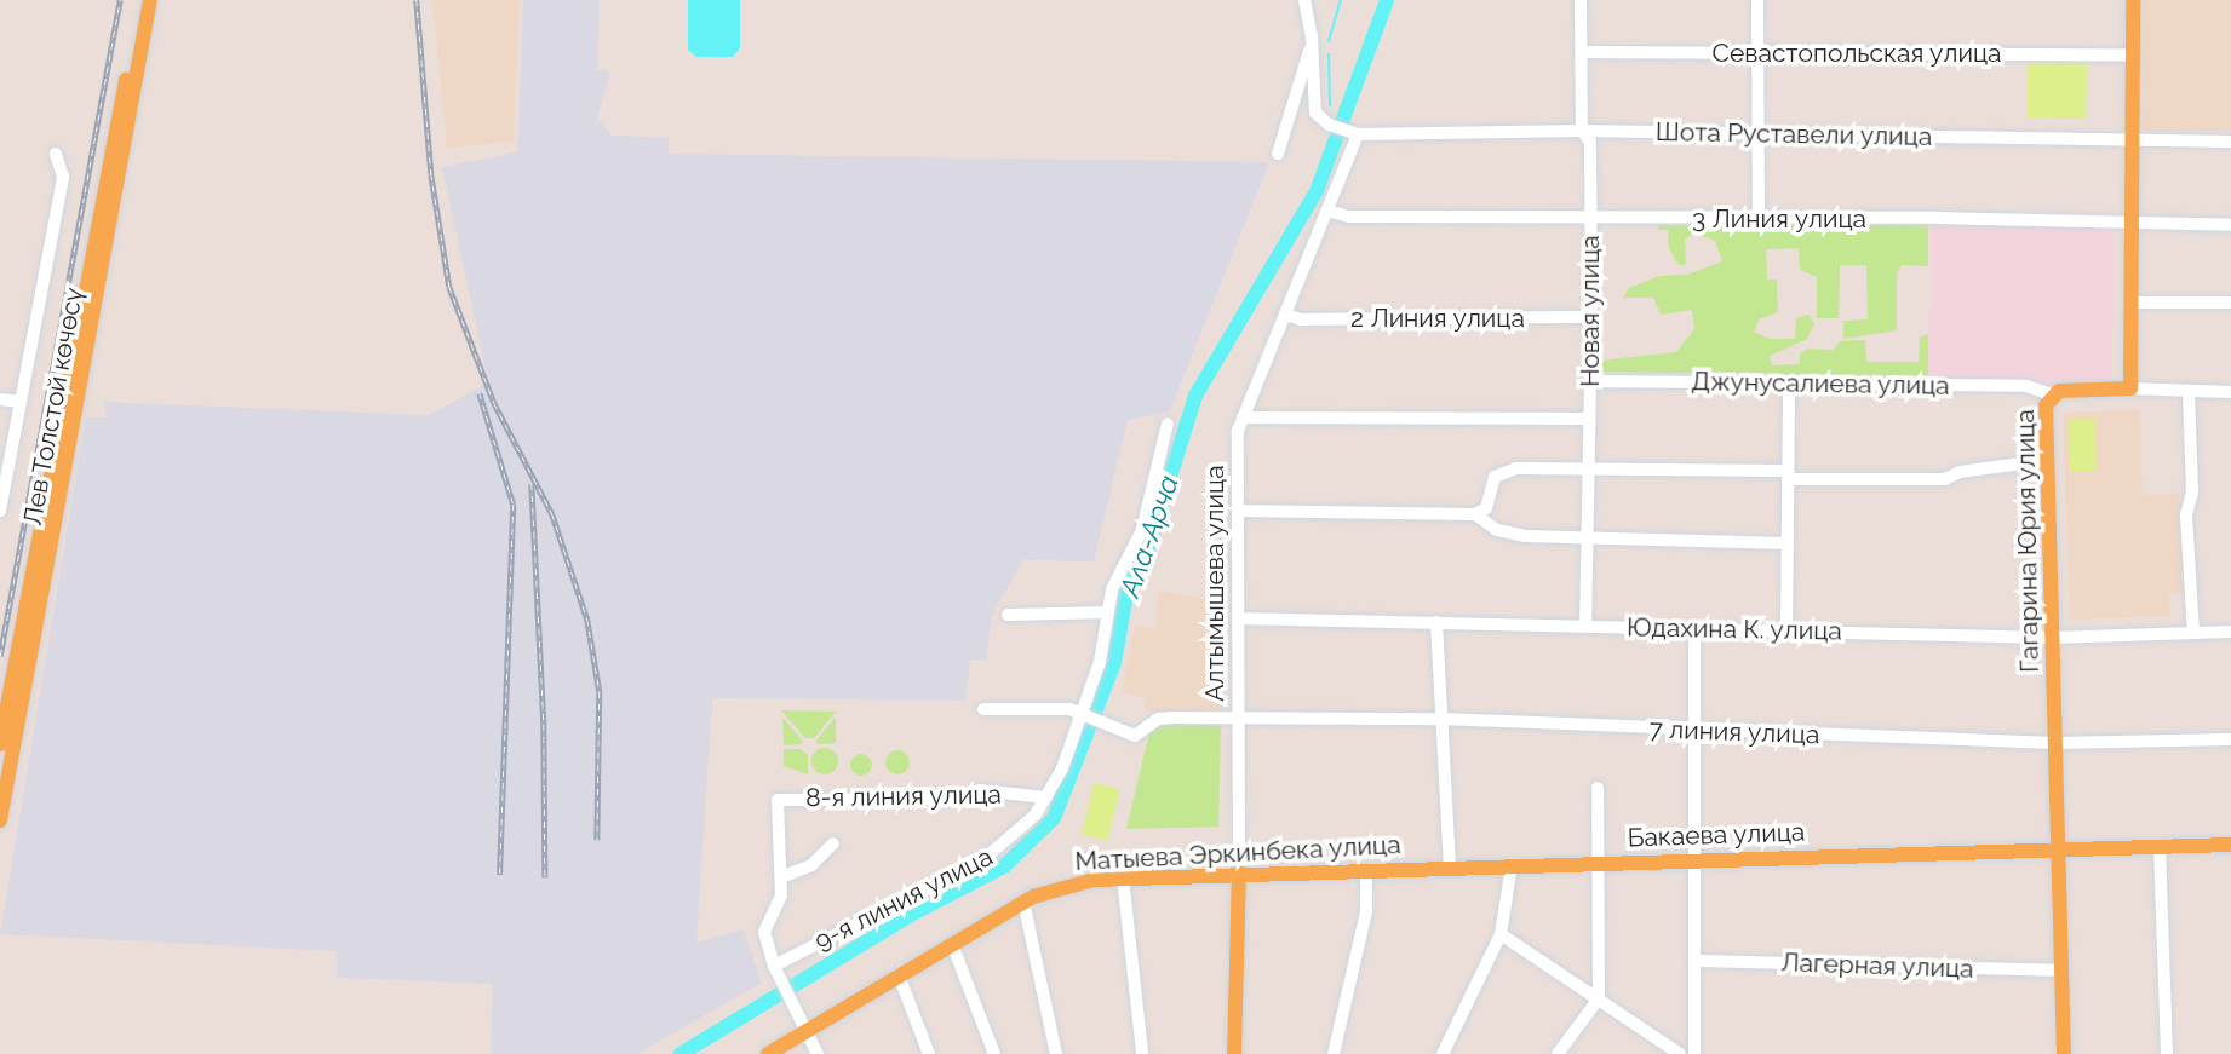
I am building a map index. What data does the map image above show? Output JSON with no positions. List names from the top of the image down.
{
  "streets": {
    "main road": [
      "Лев Толстой көчөсү",
      "Гагарина Юрия улица",
      "Алтымышева улица",
      "Бакаева улица",
      "Матыева Эркинбека улица"
    ],
    "street": [
      "Севастопольская улица",
      "Шота Руставели улица",
      "3 Линия улица",
      "Новая улица",
      "2 Линия улица",
      "Джунусалиева улица",
      "Юдахина К. улица",
      "7 линия улица",
      "8-я линия улица",
      "9-я линия улица",
      "Лагерная улица"
    ]
  },
  "crossings": [
    ["Севастопольская улица", "Новая улица"],
    ["Шота Руставели улица", "Новая улица"],
    ["Шота Руставели улица", "Алтымышева улица"],
    ["3 Линия улица", "Новая улица"],
    ["3 Линия улица", "Алтымышева улица"],
    ["Новая улица", "2 Линия улица"],
    ["Новая улица", "Джунусалиева улица"],
    ["Новая улица", "Юдахина К. улица"],
    ["2 Линия улица", "Алтымышева улица"],
    ["Джунусалиева улица", "Гагарина Юрия улица"],
    ["Гагарина Юрия улица", "Юдахина К. улица"],
    ["Гагарина Юрия улица", "7 линия улица"],
    ["Гагарина Юрия улица", "Бакаева улица"],
    ["Гагарина Юрия улица", "Лагерная улица"],
    ["Алтымышева улица", "Юдахина К. улица"],
    ["Алтымышева улица", "7 линия улица"],
    ["Алтымышева улица", "Матыева Эркинбека улица"],
    ["7 линия улица", "9-я линия улица"],
    ["8-я линия улица", "9-я линия улица"],
    ["Бакаева улица", "Матыева Эркинбека улица"]
  ],
  "water": ["Ала-Арча"]
}
